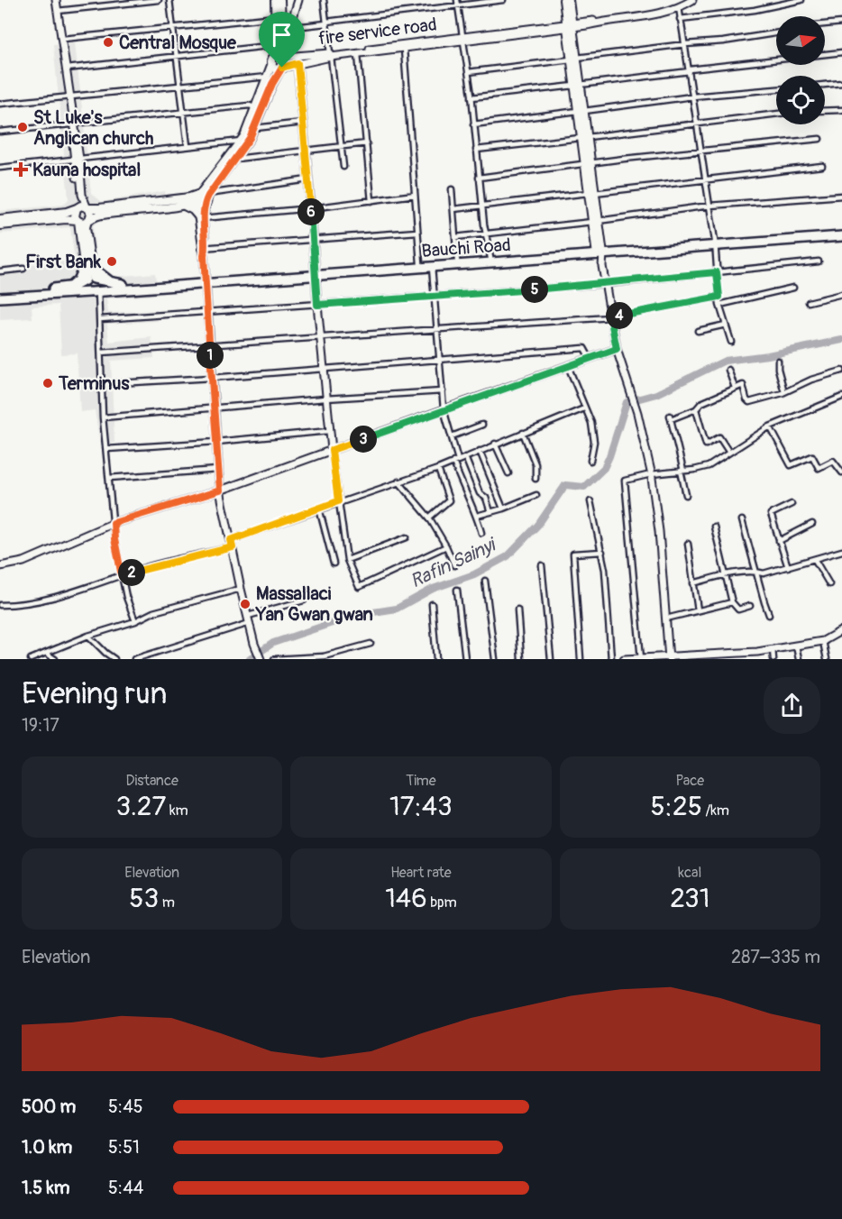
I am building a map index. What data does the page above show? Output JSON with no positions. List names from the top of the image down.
{
  "streets": {
    "highway": ["Bauchi Road"],
    "street": ["fire service road"]
  },
  "water": ["Rafin Sainyi"],
  "places": {
    "other": [
      "Central Mosque",
      "St Luke's Anglican church",
      "First Bank",
      "Terminus",
      "Massallaci Yan Gwan gwan"
    ],
    "health": ["Kauna hospital"]
  },
  "north": "right",
  "page": {
    "pins": [
      "6",
      "5",
      "4",
      "1",
      "3",
      "2"
    ],
    "heading": ["Evening run", "19:17"],
    "stats": [
      ["Distance", "3.27 km"],
      ["Time", "17:43"],
      ["Pace", "5:25 /km"],
      ["Elevation", "53 m"],
      ["Heart rate", "146 bpm"],
      ["kcal", "231"]
    ],
    "chart": ["Elevation", "287–335 m"],
    "list": [
      {
        "name": "500 m",
        "note": "5:45"
      },
      {
        "name": "1.0 km",
        "note": "5:51"
      },
      {
        "name": "1.5 km",
        "note": "5:44"
      }
    ]
  }
}
